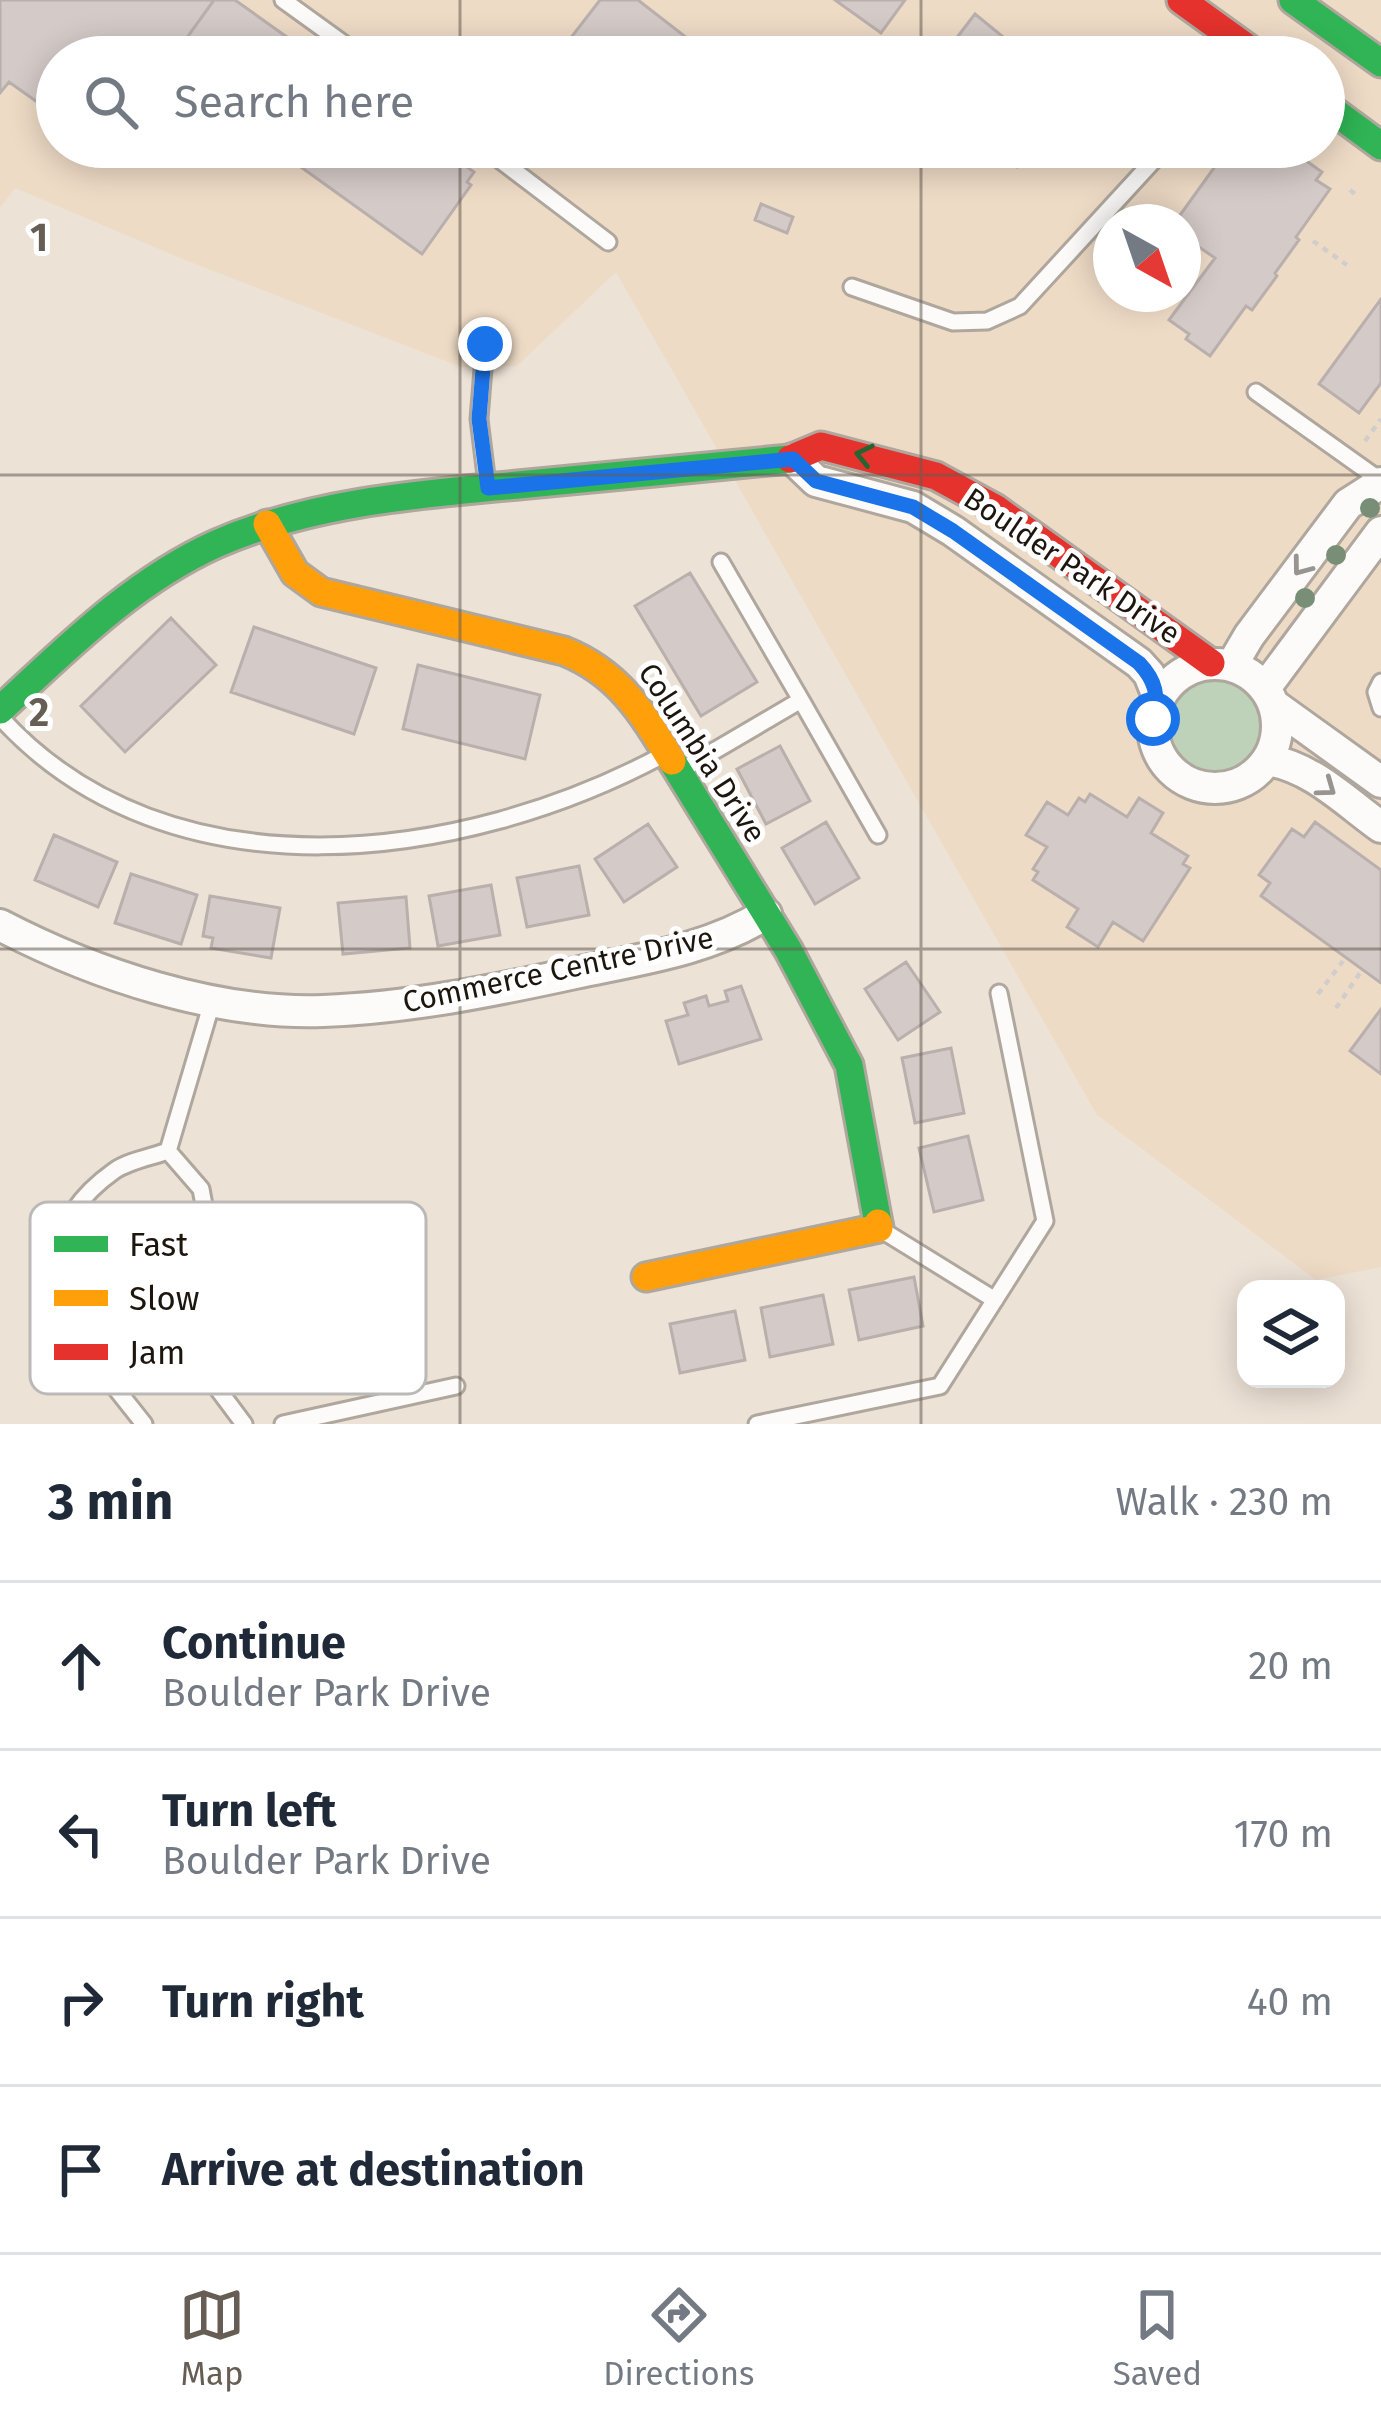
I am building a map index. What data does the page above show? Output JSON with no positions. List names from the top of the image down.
{
  "streets": {
    "street": ["Boulder Park Drive", "Columbia Drive", "Commerce Centre Drive"]
  },
  "crossings": [
    ["Boulder Park Drive", "Columbia Drive"],
    ["Columbia Drive", "Commerce Centre Drive"]
  ],
  "legend": ["Fast", "Slow", "Jam"],
  "north": "bottom right",
  "page": {
    "search": "Search here",
    "heading": ["3 min", "Walk · 230 m"],
    "list": [
      ["Continue", "Boulder Park Drive", "20 m"],
      ["Turn left", "Boulder Park Drive", "170 m"],
      ["Turn right", "40 m"],
      "Arrive at destination"
    ],
    "nav": ["Map", "Directions", "Saved"]
  },
  "grid": {
    "rows": ["1", "2"]
  }
}
